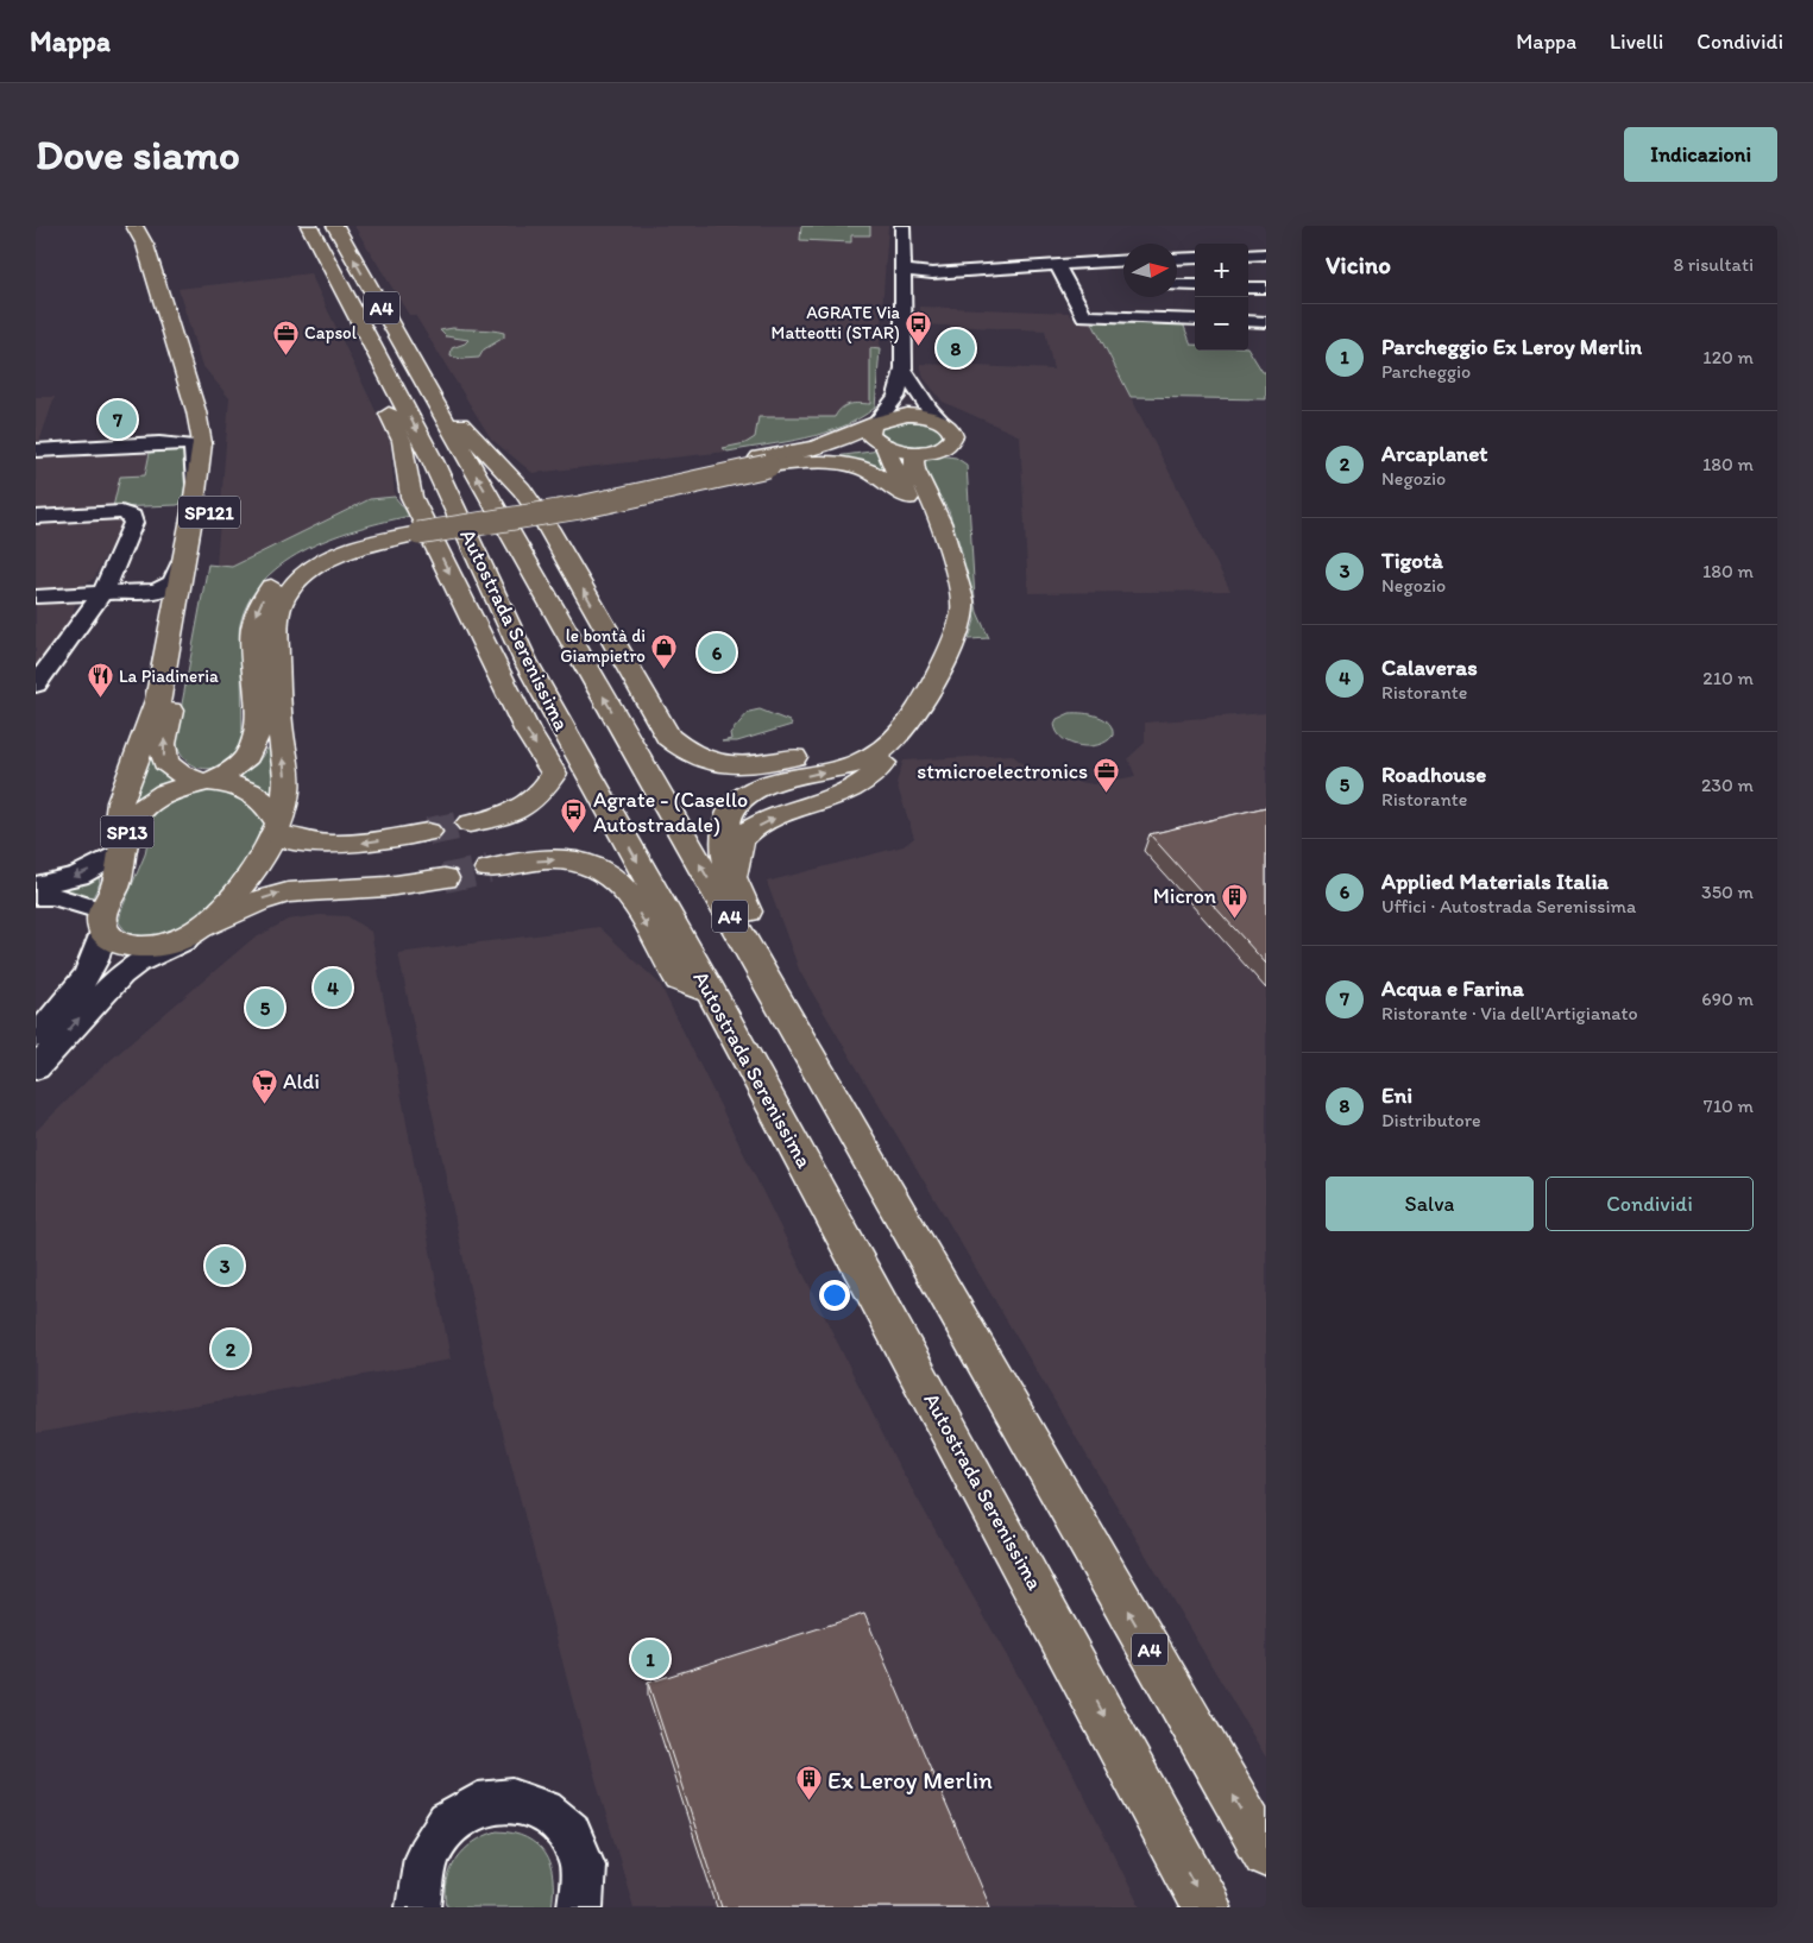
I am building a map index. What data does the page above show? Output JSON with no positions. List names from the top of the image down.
{
  "streets": {
    "main road": [
      "A4",
      "SP121",
      "Autostrada Serenissima",
      "SP13"
    ]
  },
  "crossings": [
    ["SP121", "SP13"]
  ],
  "places": {
    "bus stop": ["AGRATE Via Matteotti (STAR)", "Agrate - (Casello Autostradale)"],
    "office": ["Capsol", "stmicroelectronics"],
    "shop": ["le bontà di Giampietro"],
    "restaurant": ["La Piadineria"],
    "building": ["Micron", "Ex Leroy Merlin"],
    "supermarket": ["Aldi"]
  },
  "north": "right",
  "page": {
    "header": "Mappa",
    "nav": ["Mappa", "Livelli", "Condividi"],
    "buttons": [
      "Indicazioni",
      ["Salva", "Condividi"]
    ],
    "title": "Dove siamo",
    "heading": ["Vicino", "8 risultati"],
    "map_buttons": ["+", "−"],
    "list": [
      {
        "mark": "1",
        "name": "Parcheggio Ex Leroy Merlin",
        "note": "Parcheggio",
        "value": "120 m"
      },
      {
        "mark": "2",
        "name": "Arcaplanet",
        "note": "Negozio",
        "value": "180 m"
      },
      {
        "mark": "3",
        "name": "Tigotà",
        "note": "Negozio",
        "value": "180 m"
      },
      {
        "mark": "4",
        "name": "Calaveras",
        "note": "Ristorante",
        "value": "210 m"
      },
      {
        "mark": "5",
        "name": "Roadhouse",
        "note": "Ristorante",
        "value": "230 m"
      },
      {
        "mark": "6",
        "name": "Applied Materials Italia",
        "note": "Uffici · Autostrada Serenissima",
        "value": "350 m"
      },
      {
        "mark": "7",
        "name": "Acqua e Farina",
        "note": "Ristorante · Via dell'Artigianato",
        "value": "690 m"
      },
      {
        "mark": "8",
        "name": "Eni",
        "note": "Distributore",
        "value": "710 m"
      }
    ],
    "pins": [
      "8",
      "7",
      "6",
      "4",
      "5",
      "3",
      "2",
      "1"
    ]
  }
}
